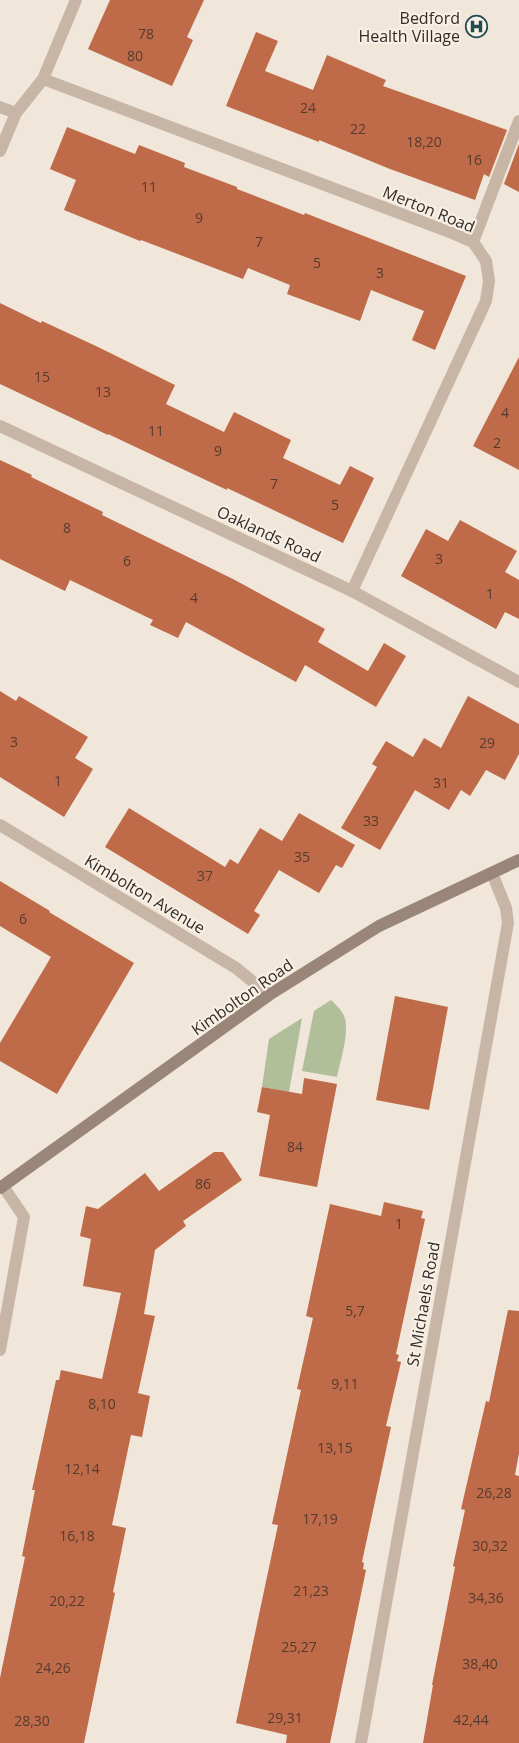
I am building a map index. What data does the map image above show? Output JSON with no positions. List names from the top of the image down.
{
  "streets": {
    "main road": ["Kimbolton Road"],
    "street": [
      "Merton Road",
      "Oaklands Road",
      "Kimbolton Avenue",
      "St Michaels Road"
    ]
  },
  "crossings": [
    ["Merton Road", "Oaklands Road"],
    ["Kimbolton Avenue", "Kimbolton Road"],
    ["Kimbolton Road", "St Michaels Road"]
  ],
  "places": {
    "hospital": ["Bedford Health Village"]
  },
  "house_numbers": [
    "78",
    "80",
    "24",
    "22",
    "18,20",
    "16",
    "11",
    "9",
    "7",
    "5",
    "3",
    "15",
    "13",
    "4",
    "11",
    "2",
    "9",
    "7",
    "5",
    "8",
    "3",
    "6",
    "1",
    "4",
    "3",
    "29",
    "1",
    "31",
    "33",
    "35",
    "37",
    "6",
    "84",
    "86",
    "1",
    "5,7",
    "9,11",
    "8,10",
    "13,15",
    "12,14",
    "26,28",
    "17,19",
    "16,18",
    "30,32",
    "21,23",
    "34,36",
    "20,22",
    "25,27",
    "38,40",
    "24,26",
    "29,31",
    "42,44",
    "28,30"
  ]
}
